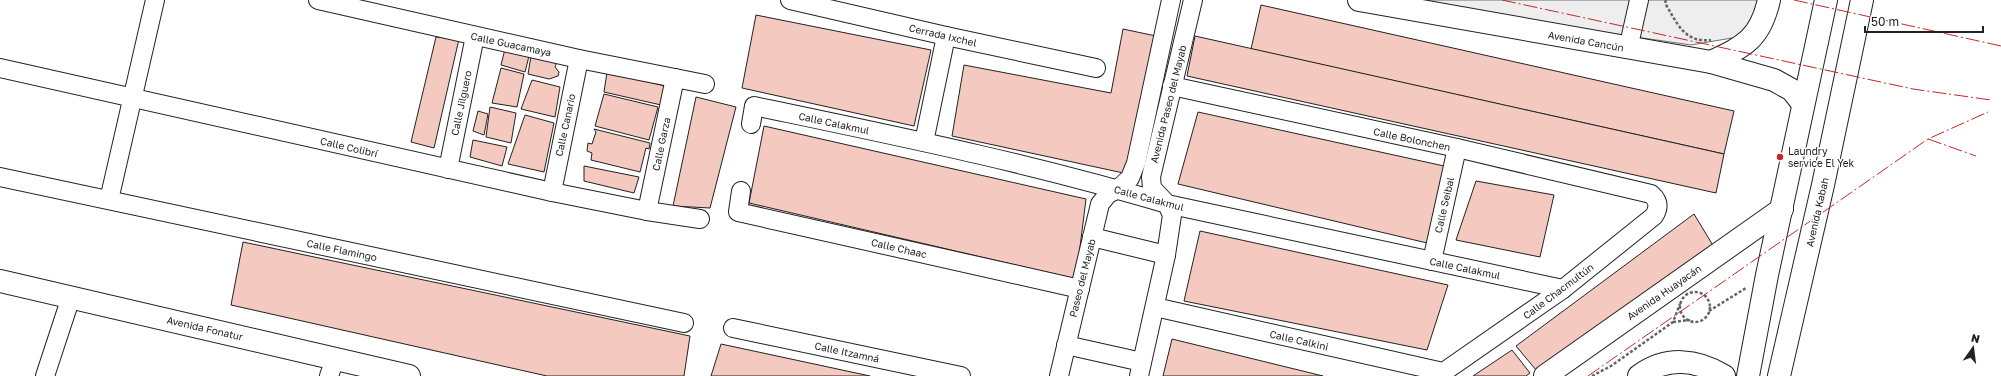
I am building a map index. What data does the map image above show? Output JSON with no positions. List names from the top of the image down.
{
  "streets": {
    "main road": [
      "Avenida Cancún",
      "Avenida Kabah",
      "Avenida Huayacán",
      "Avenida Fonatur"
    ],
    "street": [
      "Cerrada Ixchel",
      "Calle Guacamaya",
      "Calle Jilguero",
      "Avenida Paseo del Mayab",
      "Calle Calakmul",
      "Calle Canario",
      "Calle Bolonchen",
      "Calle Garza",
      "Calle Colibrí",
      "Calle Seibal",
      "Calle Chaac",
      "Calle Flamingo",
      "Paseo del Mayab",
      "Calle Chacmultún",
      "Calle Calkini",
      "Calle Itzamná"
    ]
  },
  "crossings": [
    ["Calle Guacamaya", "Calle Jilguero"],
    ["Calle Guacamaya", "Calle Canario"],
    ["Calle Guacamaya", "Calle Garza"],
    ["Calle Jilguero", "Calle Colibrí"],
    ["Avenida Paseo del Mayab", "Calle Calakmul"],
    ["Avenida Paseo del Mayab", "Calle Bolonchen"],
    ["Avenida Paseo del Mayab", "Paseo del Mayab"],
    ["Calle Calakmul", "Calle Seibal"],
    ["Calle Calakmul", "Paseo del Mayab"],
    ["Calle Calakmul", "Calle Chacmultún"],
    ["Calle Canario", "Calle Colibrí"],
    ["Calle Bolonchen", "Calle Seibal"],
    ["Calle Bolonchen", "Calle Chacmultún"],
    ["Calle Garza", "Calle Colibrí"],
    ["Calle Chaac", "Paseo del Mayab"],
    ["Calle Chacmultún", "Calle Calkini"]
  ],
  "places": ["Laundry service El Yek"],
  "scale_bar": "50 m",
  "north": "top"
}
